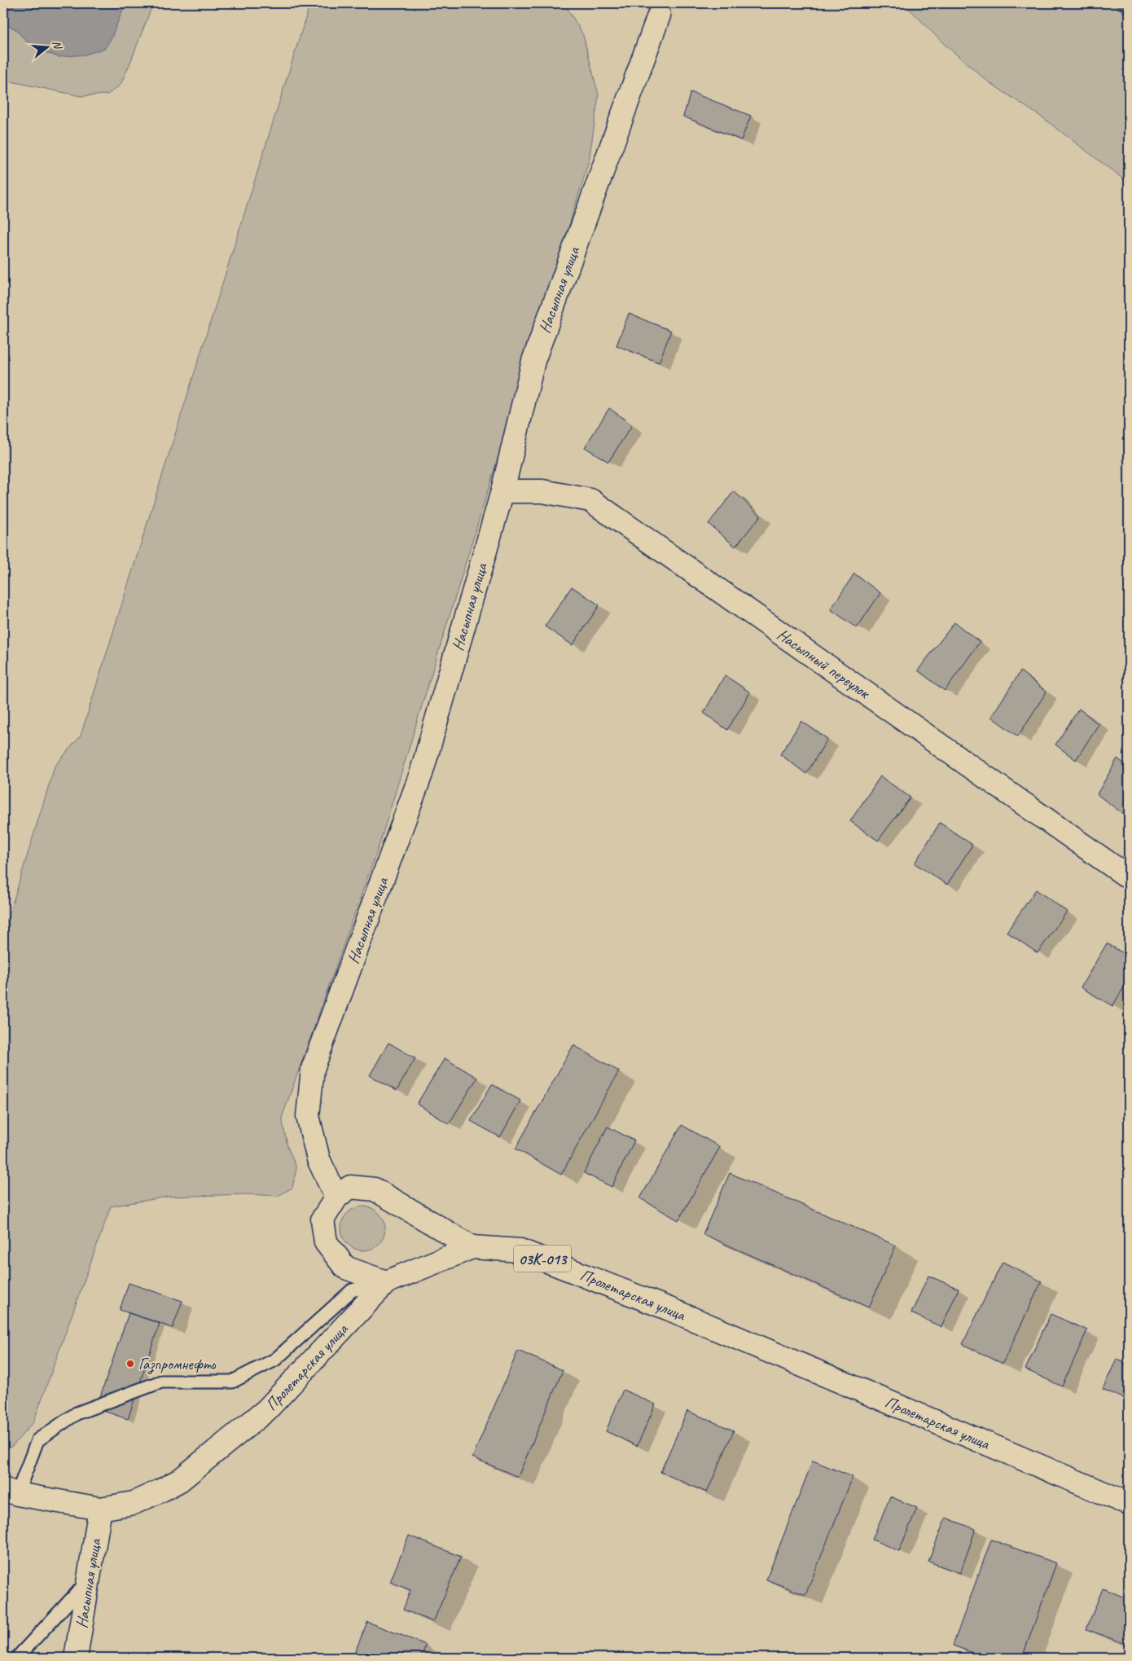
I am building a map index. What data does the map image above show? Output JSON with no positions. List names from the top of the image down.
{
  "streets": {
    "street": [
      "Насыпная улица",
      "Насыпный переулок",
      "03К-013",
      "Пролетарская улица"
    ]
  },
  "crossings": [
    ["Насыпная улица", "Насыпный переулок"],
    ["Насыпная улица", "Пролетарская улица"]
  ],
  "places": ["Газпромнефть"],
  "north": "right"
}
